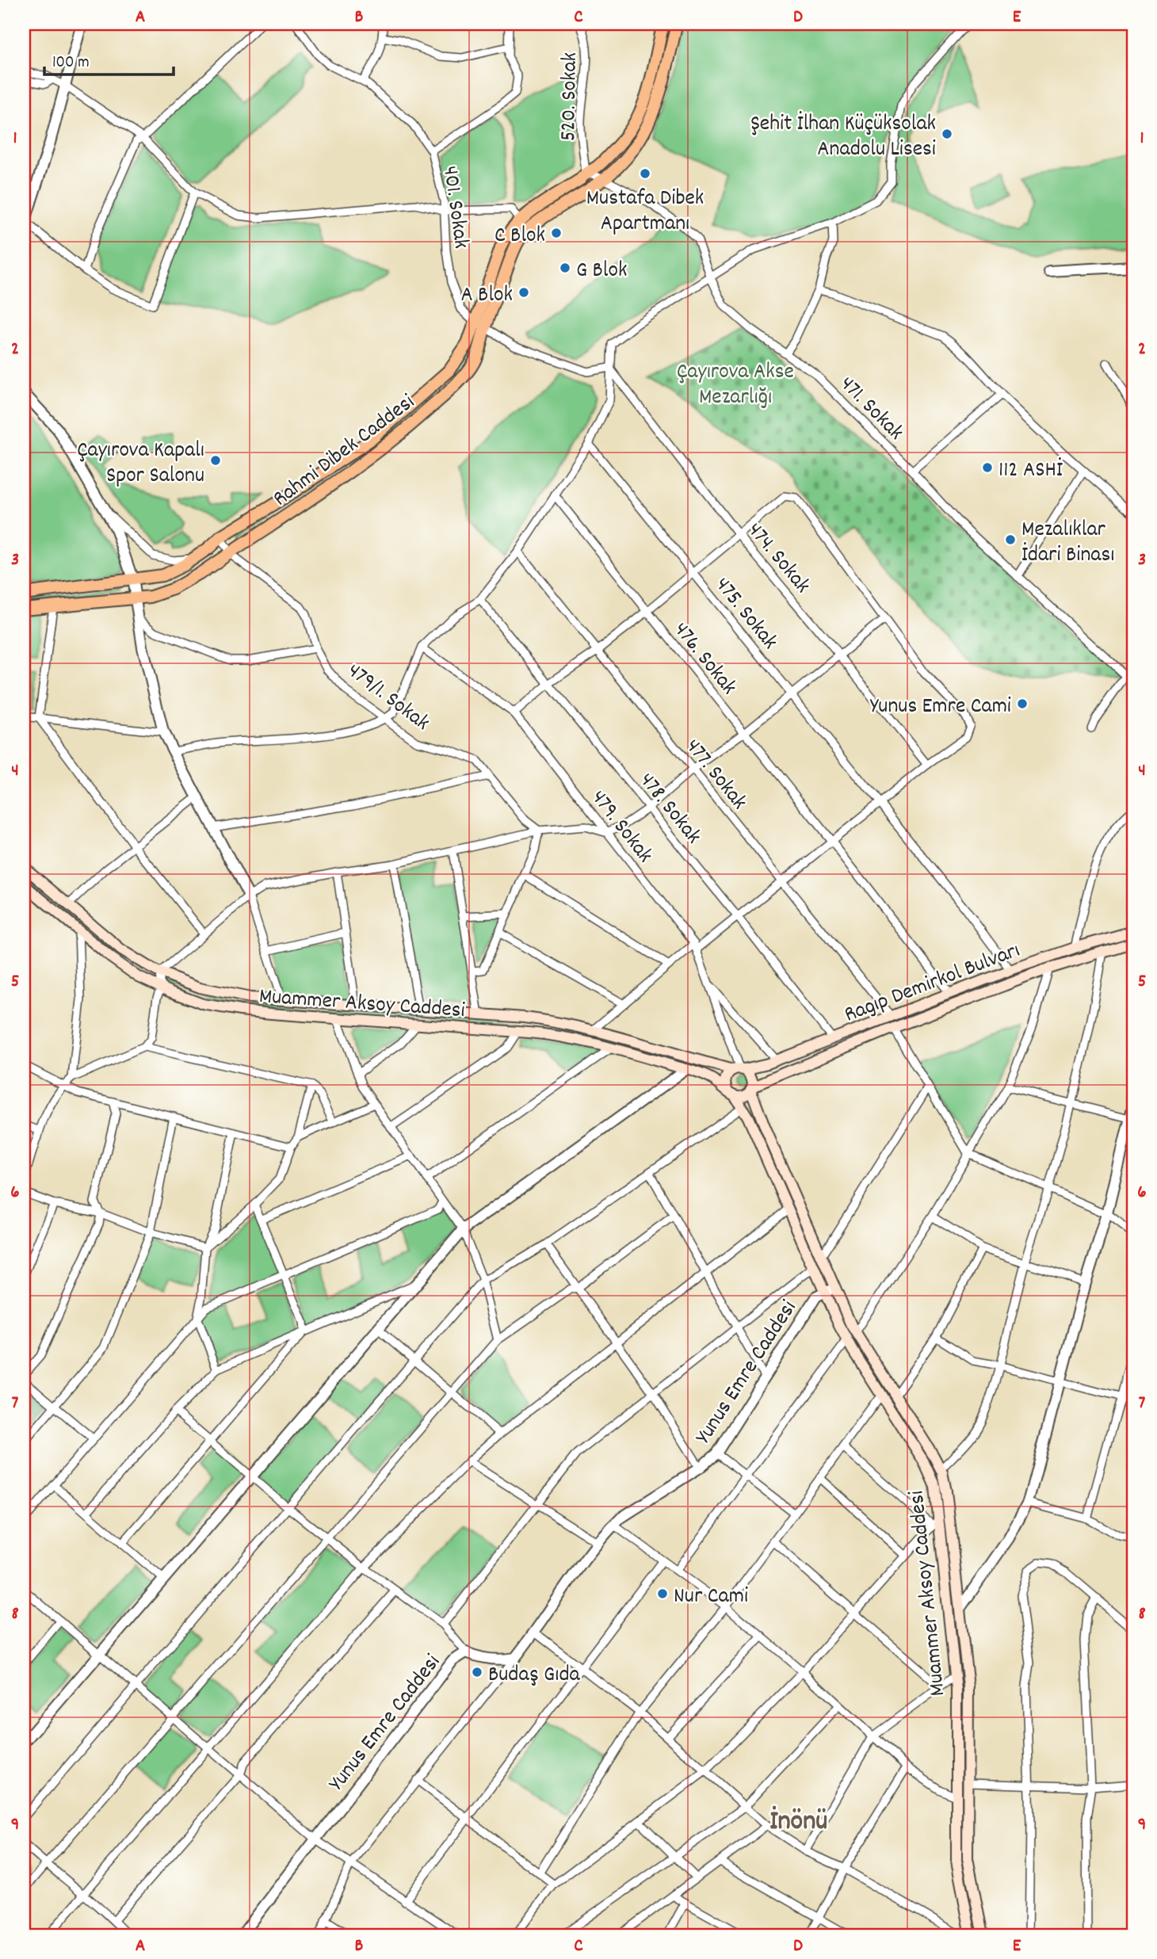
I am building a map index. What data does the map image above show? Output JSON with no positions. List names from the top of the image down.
{
  "streets": {
    "main road": ["Rahmi Dibek Caddesi", "Ragıp Demirkol Bulvarı", "Muammer Aksoy Caddesi"],
    "street": [
      "520. Sokak",
      "401. Sokak",
      "471. Sokak",
      "474. Sokak",
      "475. Sokak",
      "476. Sokak",
      "479/1. Sokak",
      "477. Sokak",
      "478. Sokak",
      "479. Sokak",
      "Yunus Emre Caddesi"
    ]
  },
  "crossings": [
    ["520. Sokak", "471. Sokak"],
    ["520. Sokak", "Rahmi Dibek Caddesi"],
    ["401. Sokak", "Rahmi Dibek Caddesi"],
    ["401. Sokak", "474. Sokak"],
    ["471. Sokak", "Rahmi Dibek Caddesi"],
    ["Rahmi Dibek Caddesi", "479/1. Sokak"],
    ["475. Sokak", "Ragıp Demirkol Bulvarı"],
    ["476. Sokak", "Ragıp Demirkol Bulvarı"],
    ["477. Sokak", "Ragıp Demirkol Bulvarı"],
    ["478. Sokak", "Ragıp Demirkol Bulvarı"],
    ["479. Sokak", "Ragıp Demirkol Bulvarı"],
    ["479. Sokak", "Muammer Aksoy Caddesi"],
    ["Ragıp Demirkol Bulvarı", "Muammer Aksoy Caddesi"],
    ["Muammer Aksoy Caddesi", "Yunus Emre Caddesi"]
  ],
  "districts": ["İnönü"],
  "parks": ["Çayırova Akse Mezarlığı"],
  "places": [
    "Şehit İlhan Küçüksolak Anadolu Lisesi",
    "Mustafa Dibek Apartmanı",
    "C Blok",
    "G Blok",
    "A Blok",
    "Çayırova Kapalı Spor Salonu",
    "112 ASHİ",
    "Mezalıklar İdari Binası",
    "Yunus Emre Cami",
    "Nur Cami",
    "Budaş Gıda"
  ],
  "scale_bar": "100 m",
  "grid": {
    "columns": [
      "A",
      "B",
      "C",
      "D",
      "E"
    ],
    "rows": [
      "1",
      "2",
      "3",
      "4",
      "5",
      "6",
      "7",
      "8",
      "9"
    ]
  }
}
